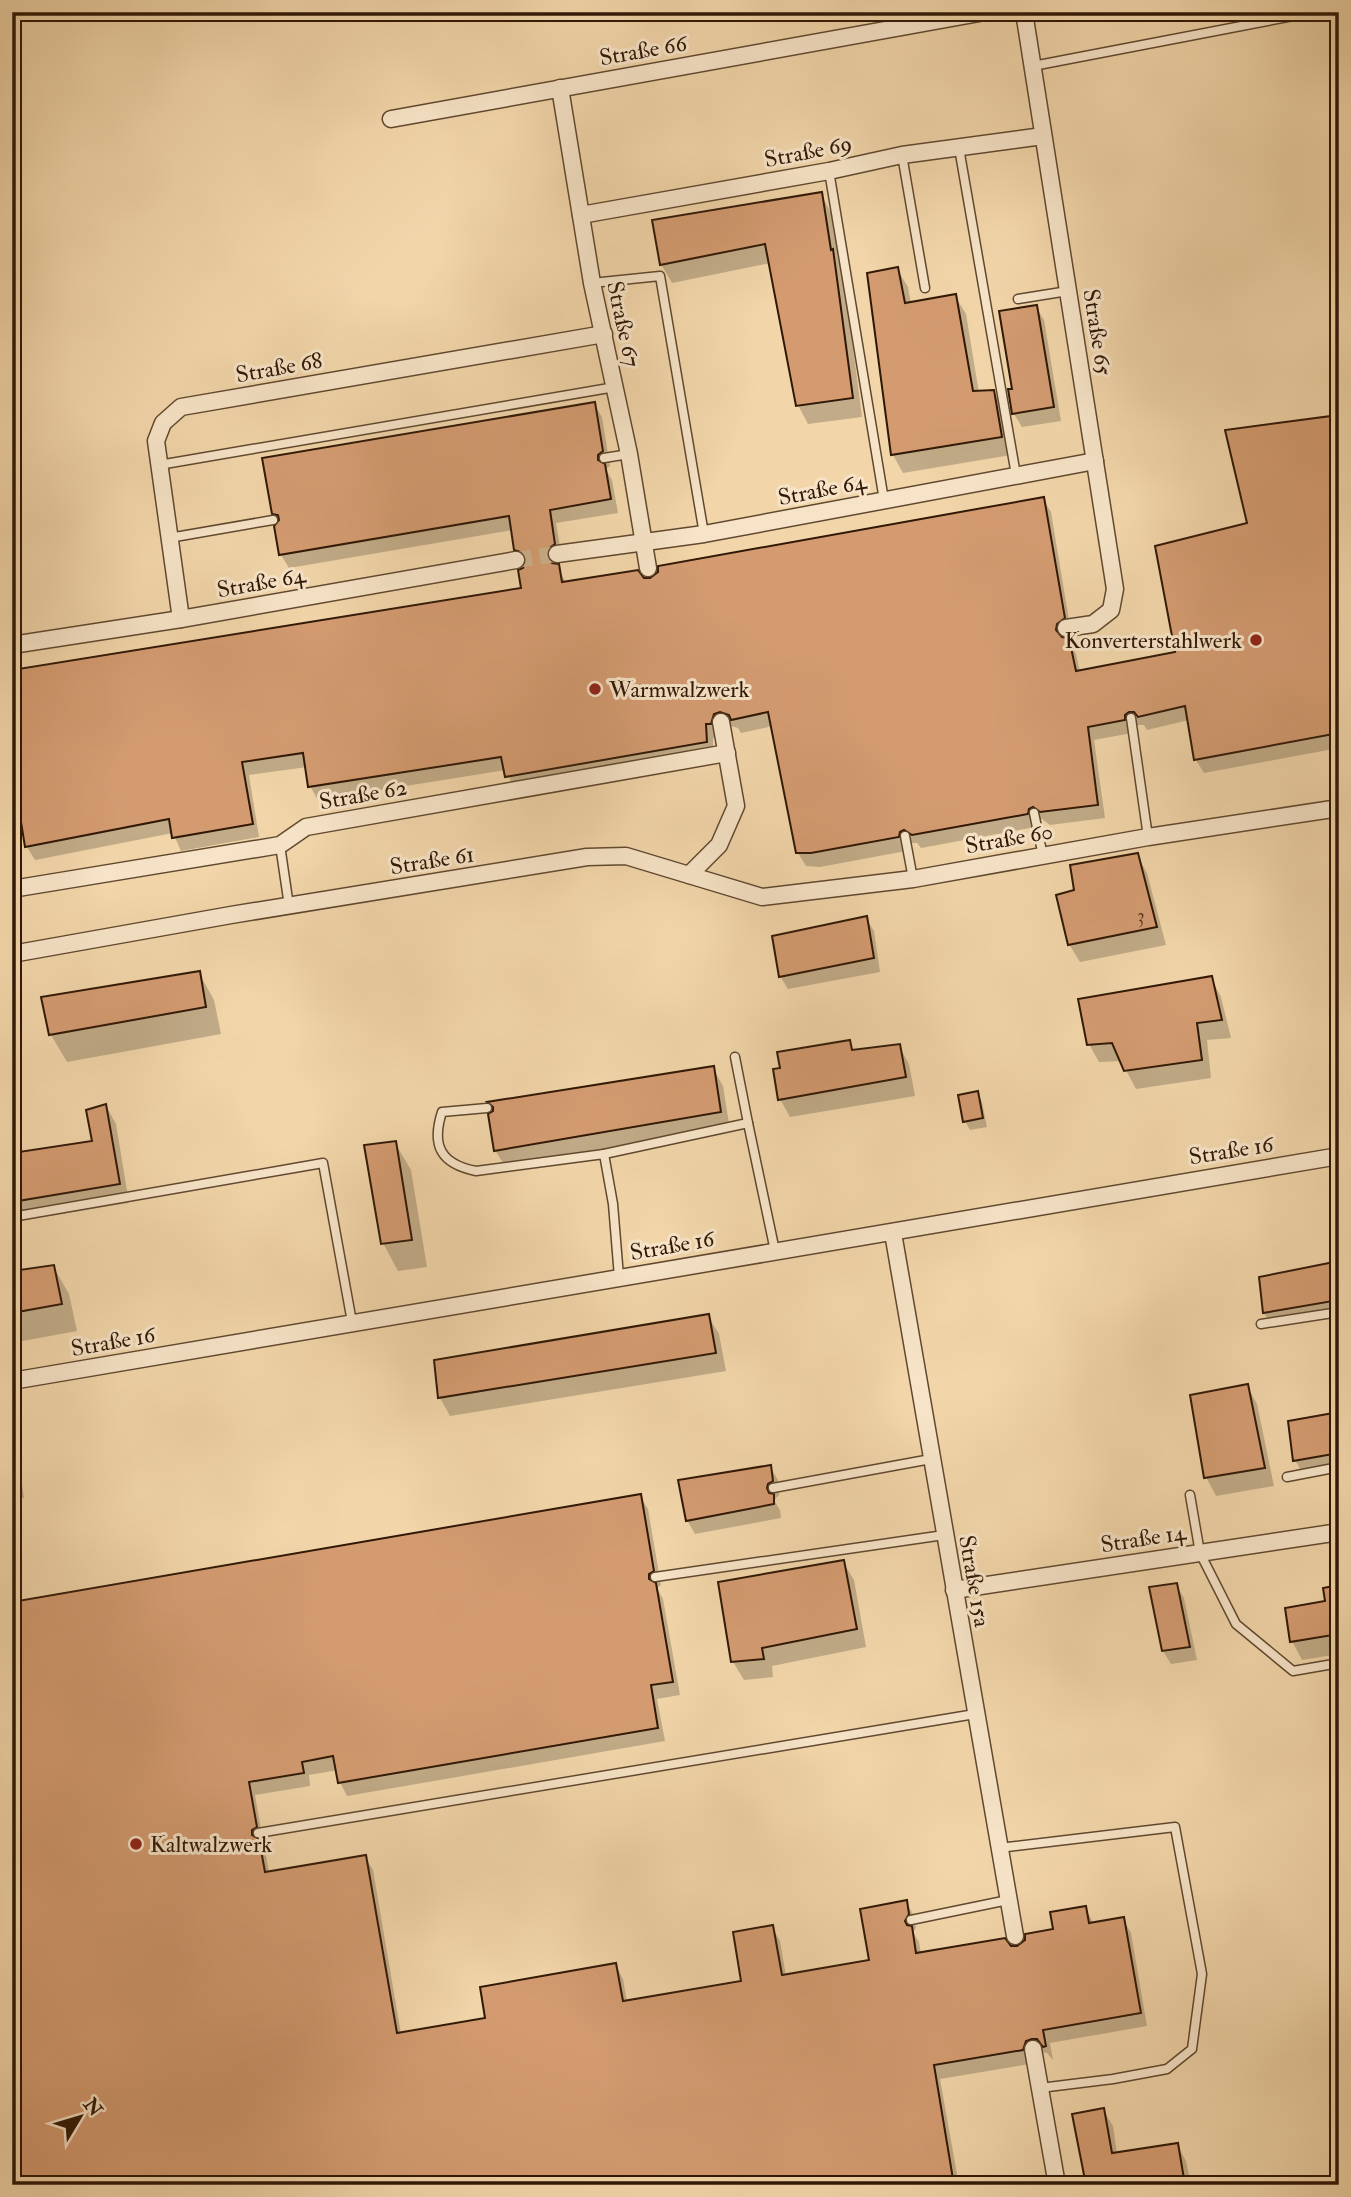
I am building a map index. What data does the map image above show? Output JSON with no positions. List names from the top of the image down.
{
  "streets": {
    "street": [
      "Straße 66",
      "Straße 69",
      "Straße 67",
      "Straße 65",
      "Straße 68",
      "Straße 64",
      "Straße 62",
      "Straße 60",
      "Straße 61",
      "Straße 16",
      "Straße 14",
      "Straße 15a"
    ]
  },
  "crossings": [
    ["Straße 66", "Straße 67"],
    ["Straße 69", "Straße 67"],
    ["Straße 69", "Straße 65"],
    ["Straße 67", "Straße 68"],
    ["Straße 67", "Straße 64"],
    ["Straße 65", "Straße 64"],
    ["Straße 68", "Straße 64"],
    ["Straße 60", "Straße 61"],
    ["Straße 16", "Straße 15a"],
    ["Straße 14", "Straße 15a"]
  ],
  "places": ["Konverterstahlwerk", "Warmwalzwerk", "Kaltwalzwerk"],
  "house_numbers": ["3"],
  "north": "top right"
}
